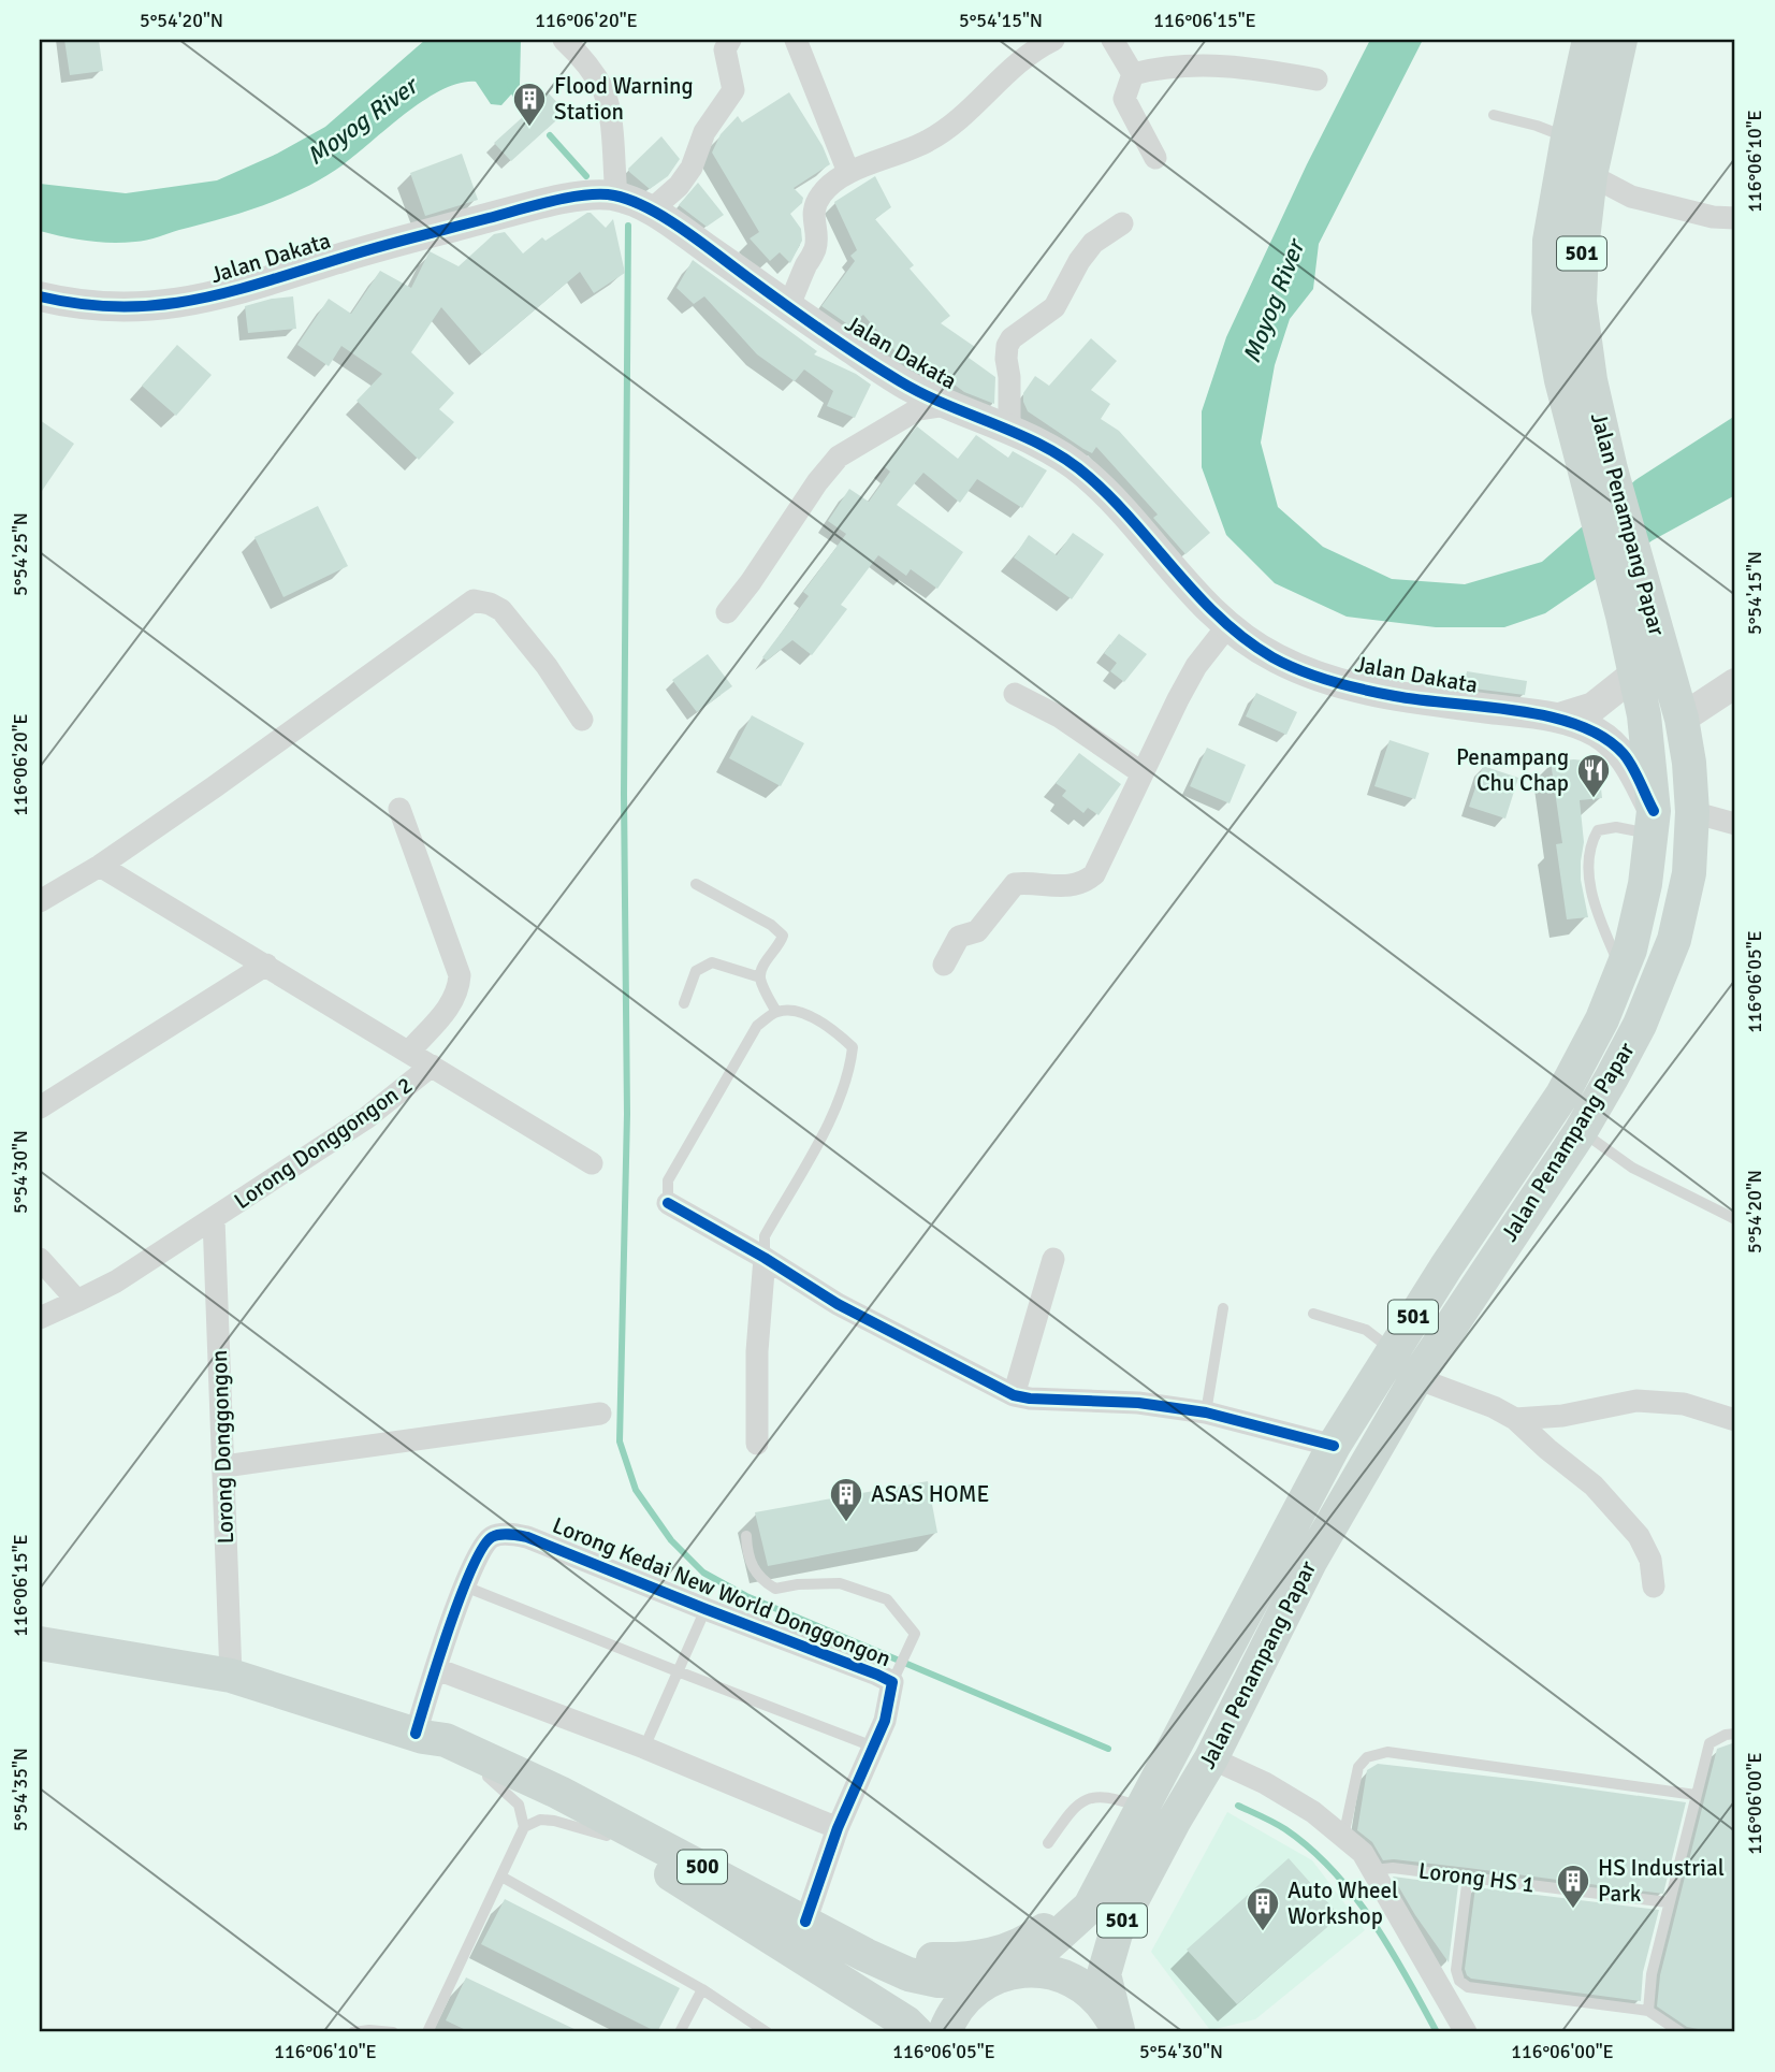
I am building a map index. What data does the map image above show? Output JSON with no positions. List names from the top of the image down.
{
  "streets": {
    "main road": ["501", "Jalan Penampang Papar", "500"],
    "street": [
      "Jalan Dakata",
      "Lorong Donggongon 2",
      "Lorong Donggongon",
      "Lorong Kedai New World Donggongon"
    ],
    "lane": ["Lorong HS 1"]
  },
  "crossings": [
    ["Jalan Dakata", "Jalan Penampang Papar"],
    ["Jalan Penampang Papar", "500"],
    ["Lorong Donggongon 2", "Lorong Donggongon"],
    ["Lorong Donggongon", "500"],
    ["Lorong Kedai New World Donggongon", "500"]
  ],
  "water": ["Moyog River"],
  "places": {
    "building": [
      "Flood Warning Station",
      "ASAS HOME",
      "HS Industrial Park",
      "Auto Wheel Workshop"
    ],
    "restaurant": ["Penampang Chu Chap"]
  },
  "coordinates": [
    "5°54'20\"N",
    "116°06'20\"E",
    "5°54'15\"N",
    "116°06'15\"E",
    "116°06'10\"E",
    "5°54'25\"N",
    "116°06'05\"E",
    "5°54'30\"N",
    "5°54'35\"N",
    "116°06'00\"E"
  ]
}
